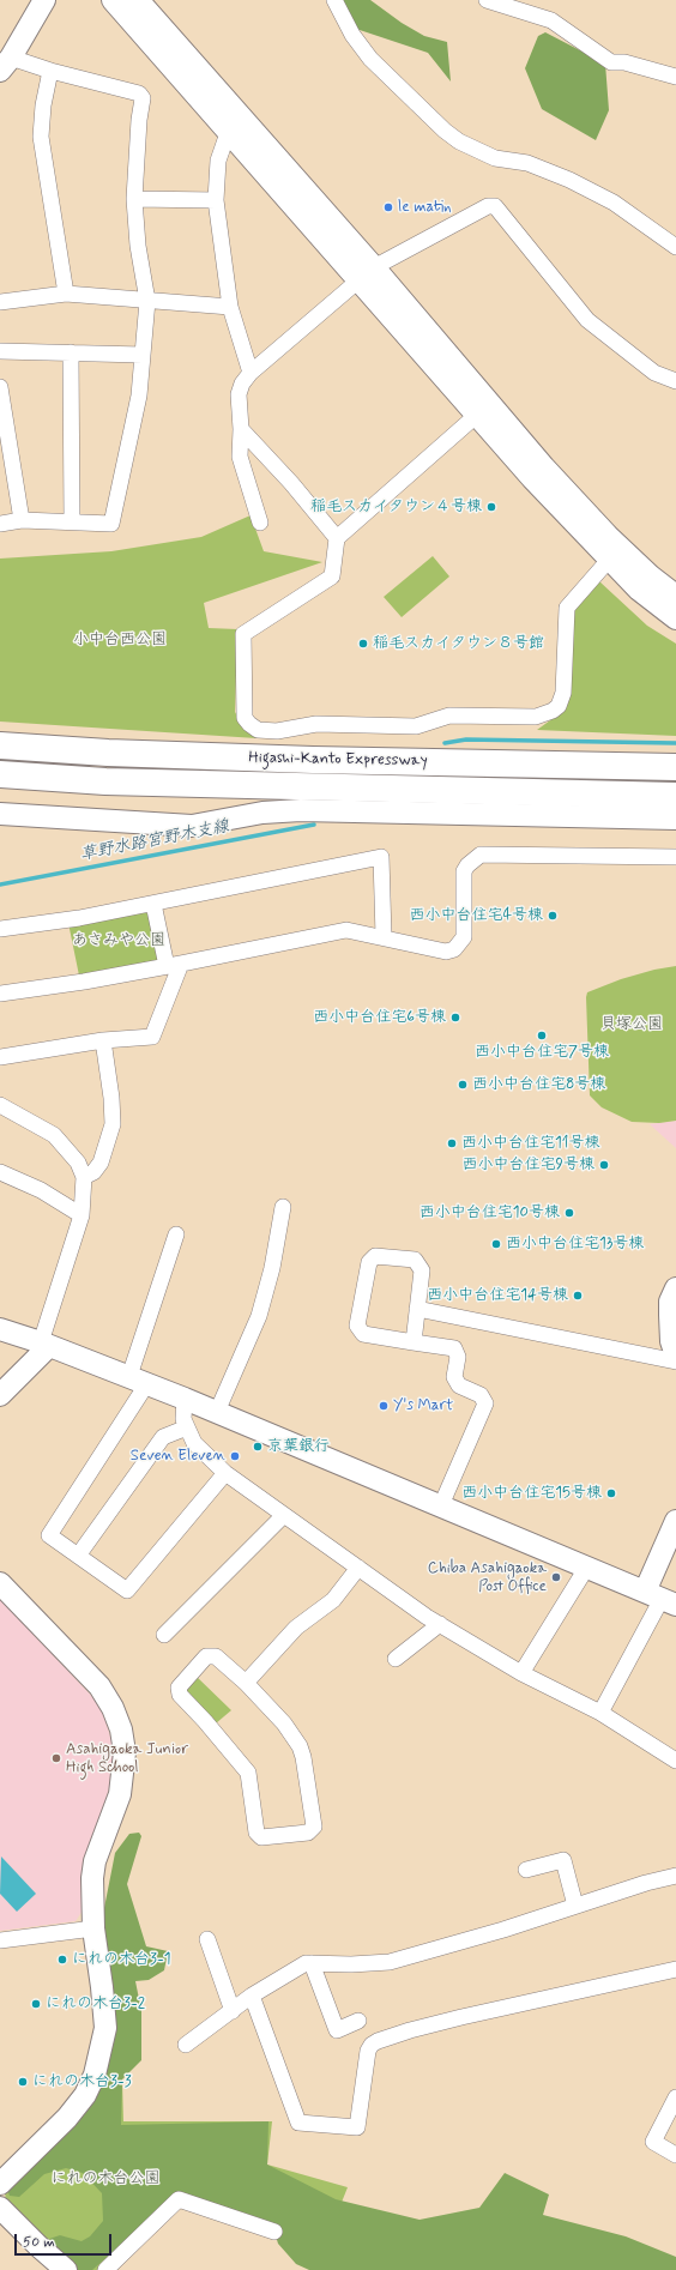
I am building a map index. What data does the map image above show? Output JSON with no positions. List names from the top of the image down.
{
  "streets": {
    "highway": ["Higashi-Kanto Expressway"]
  },
  "water": ["草野水路宮野木支線"],
  "parks": [
    "小中台西公園",
    "あさみや公園",
    "貝塚公園",
    "にれの木台公園"
  ],
  "places": [
    "le matin",
    "稲毛スカイタウン４号棟",
    "稲毛スカイタウン８号館",
    "西小中台住宅4号棟",
    "西小中台住宅6号棟",
    "西小中台住宅7号棟",
    "西小中台住宅8号棟",
    "西小中台住宅11号棟",
    "西小中台住宅9号棟",
    "西小中台住宅10号棟",
    "西小中台住宅13号棟",
    "西小中台住宅14号棟",
    "Y's Mart",
    "京葉銀行",
    "Seven Eleven",
    "西小中台住宅15号棟",
    "Chiba Asahigaoka Post Office",
    "Asahigaoka Junior High School",
    "にれの木台3-1",
    "にれの木台3-2",
    "にれの木台3-3"
  ],
  "scale_bar": "50 m"
}
